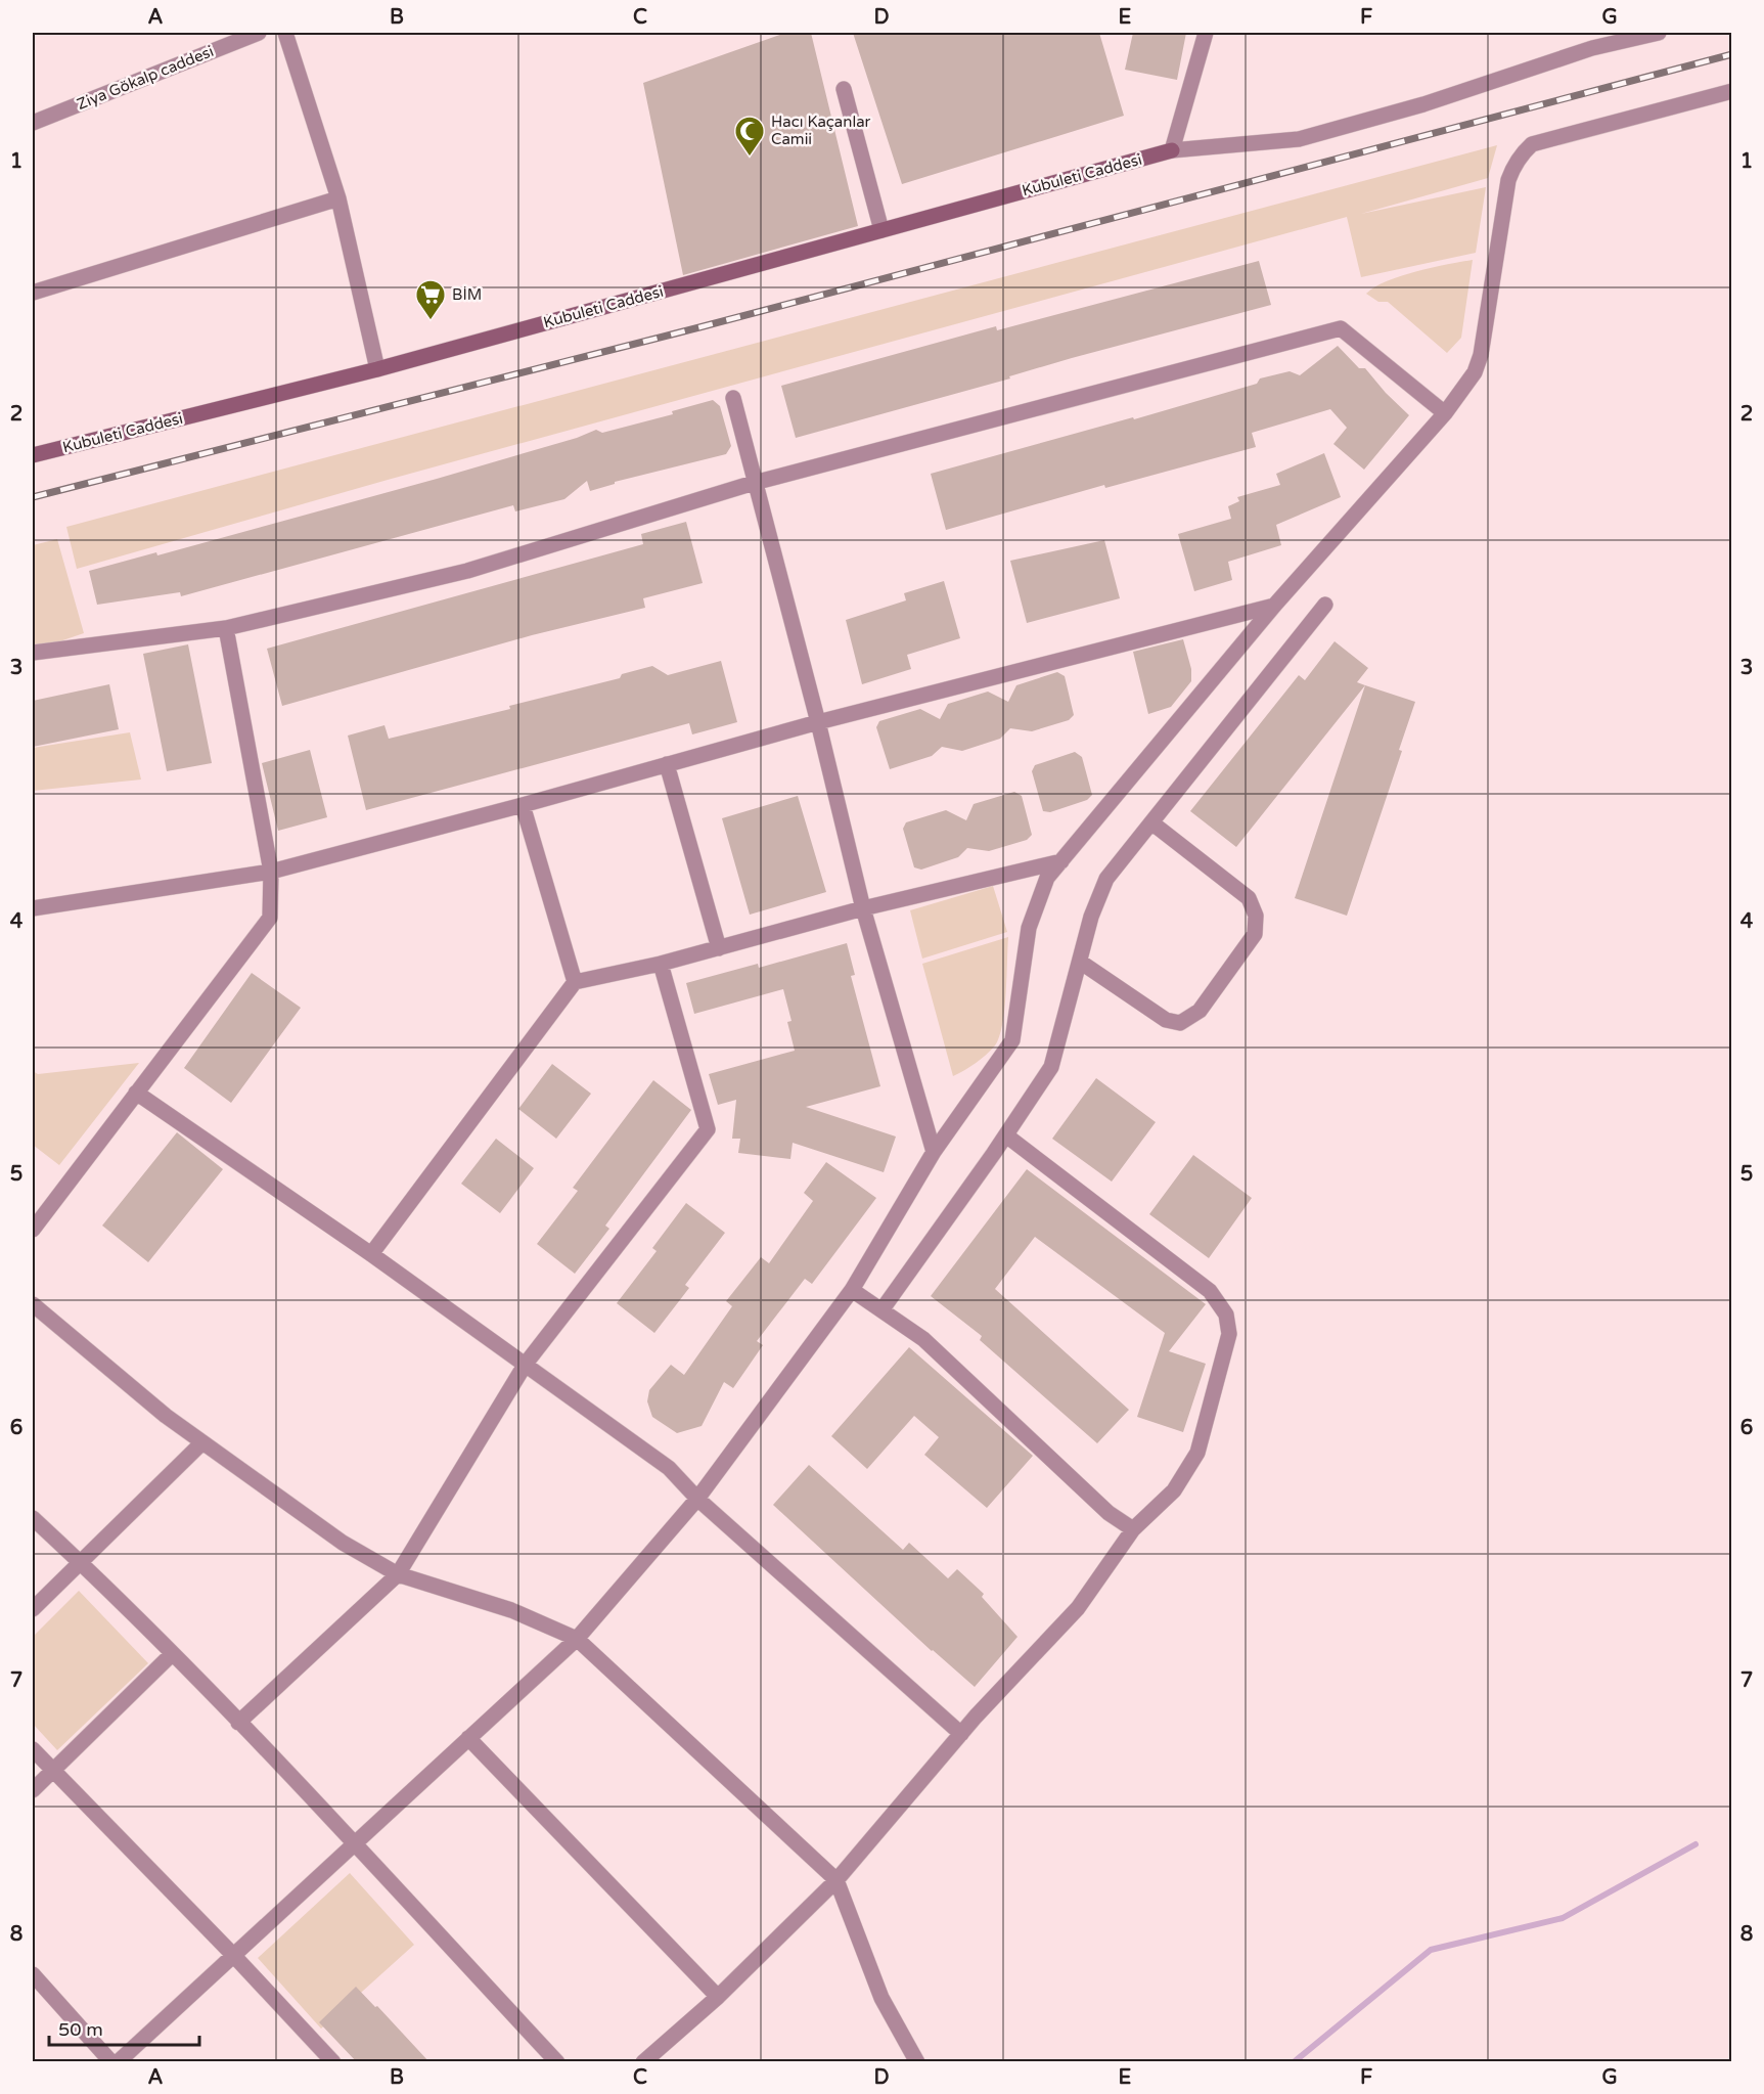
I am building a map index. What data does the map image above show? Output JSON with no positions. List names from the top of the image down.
{
  "streets": {
    "street": ["Ziya Gökalp caddesi", "Kubuleti Caddesi"]
  },
  "places": {
    "mosque": ["Hacı Kaçanlar Camii"],
    "supermarket": ["BİM"]
  },
  "scale_bar": "50 m",
  "grid": {
    "columns": [
      "A",
      "B",
      "C",
      "D",
      "E",
      "F",
      "G"
    ],
    "rows": [
      "1",
      "2",
      "3",
      "4",
      "5",
      "6",
      "7",
      "8"
    ]
  }
}
